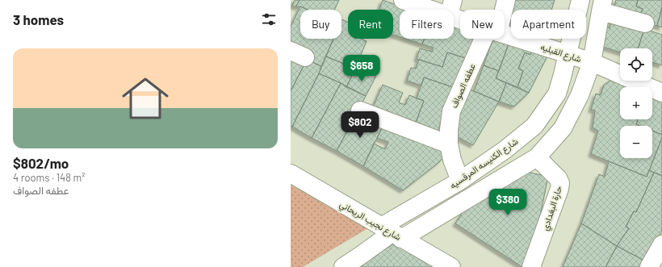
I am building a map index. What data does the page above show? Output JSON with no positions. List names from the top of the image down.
{
  "streets": {
    "street": [
      "شارع القبليه",
      "عطفه الصواف",
      "شارع الكنيسه المرقسيه",
      "حارة البغدادي",
      "شارع نجيب الريحاني"
    ]
  },
  "crossings": [
    ["شارع القبليه", "شارع الكنيسه المرقسيه"],
    ["عطفه الصواف", "شارع الكنيسه المرقسيه"],
    ["شارع الكنيسه المرقسيه", "شارع نجيب الريحاني"]
  ],
  "page": {
    "heading": "3 homes",
    "chip": [
      "Buy",
      "Rent",
      "Filters",
      "New",
      "Apartment"
    ],
    "list": [
      {
        "name": "$802/mo",
        "note": "4 rooms · 148 m² · عطفه الصواف"
      }
    ],
    "map_buttons": ["+", "−"],
    "price": ["$658", "$802", "$380"]
  }
}
